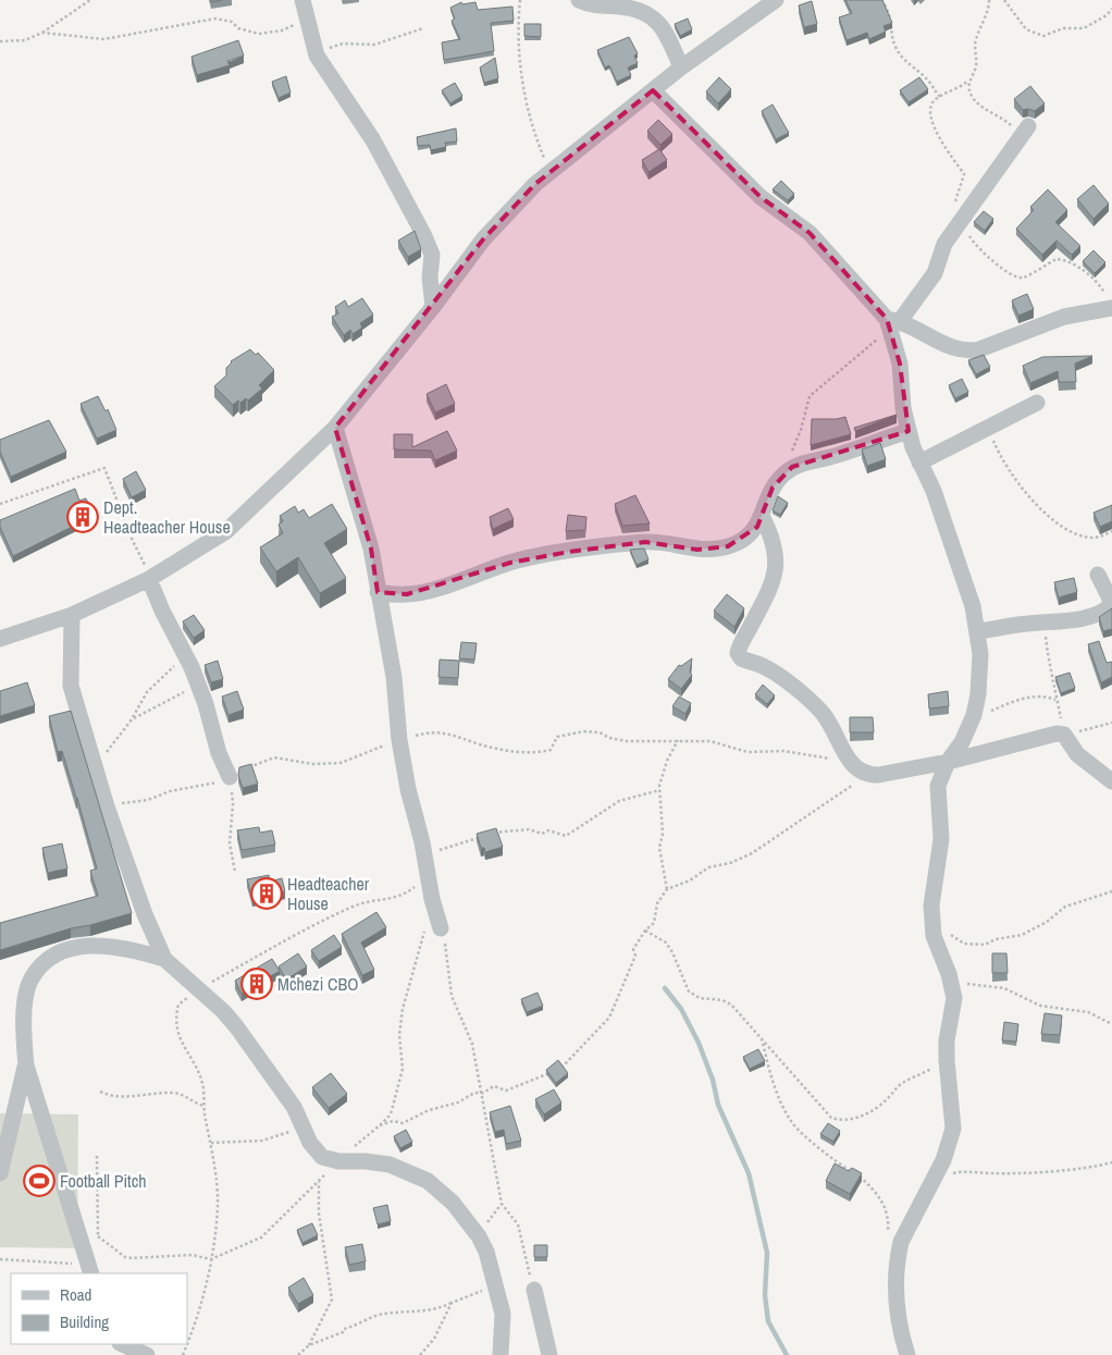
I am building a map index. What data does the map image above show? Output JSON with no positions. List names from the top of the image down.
{
  "places": {
    "building": ["Dept. Headteacher House", "Headteacher House", "Mchezi CBO"],
    "sports": ["Football Pitch"]
  },
  "legend": ["Road", "Building"]
}
